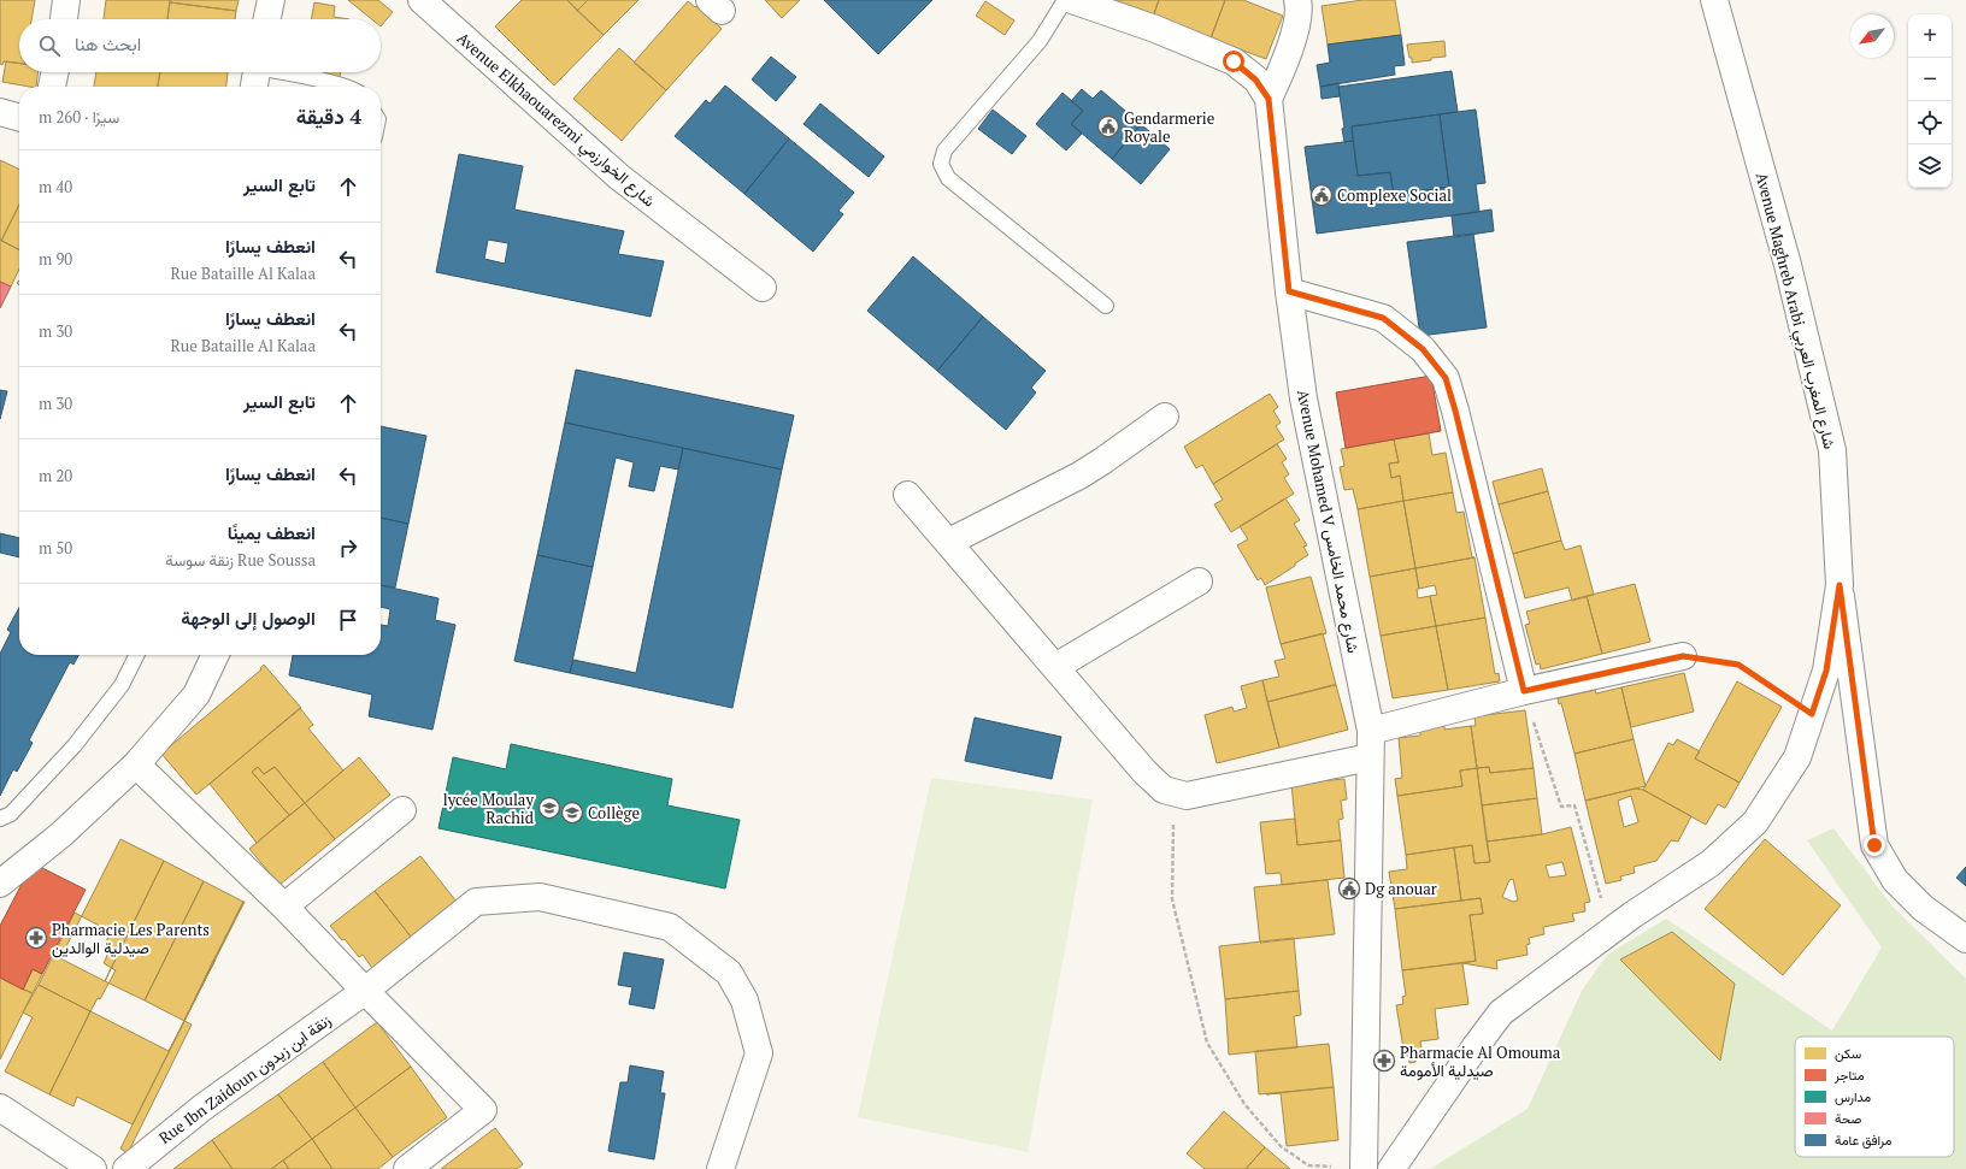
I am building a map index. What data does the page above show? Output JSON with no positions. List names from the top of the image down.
{
  "streets": {
    "street": [
      "Avenue Elkhaouarezmi شارع الخوارزمي",
      "Avenue Maghreb Arabi شارع المغرب العربي",
      "Avenue Mohamed V شارع محمد الخامس",
      "Rue Ibn Zaidoun زنقة ابن زيدون"
    ]
  },
  "places": {
    "public building": ["Gendarmerie Royale", "Complexe Social", "Dg anouar"],
    "school or university": ["lycée Moulay Rachid", "Collège"],
    "pharmacy": ["Pharmacie Les Parents صيدلية الوالدين", "Pharmacie Al Omouma صيدلية الأمومة"]
  },
  "legend": [
    "سكن",
    "متاجر",
    "مدارس",
    "صحة",
    "مرافق عامة"
  ],
  "north": "bottom left",
  "page": {
    "map_buttons": ["+", "−"],
    "search": "ابحث هنا",
    "heading": ["4 دقيقة", "سيرًا · 260 m"],
    "list": [
      ["تابع السير", "40 m"],
      ["انعطف يسارًا", "Rue Bataille Al Kalaa", "90 m"],
      ["انعطف يسارًا", "Rue Bataille Al Kalaa", "30 m"],
      ["تابع السير", "30 m"],
      ["انعطف يسارًا", "20 m"],
      ["انعطف يمينًا", "Rue Soussa زنقة سوسة", "50 m"],
      "الوصول إلى الوجهة"
    ]
  }
}
